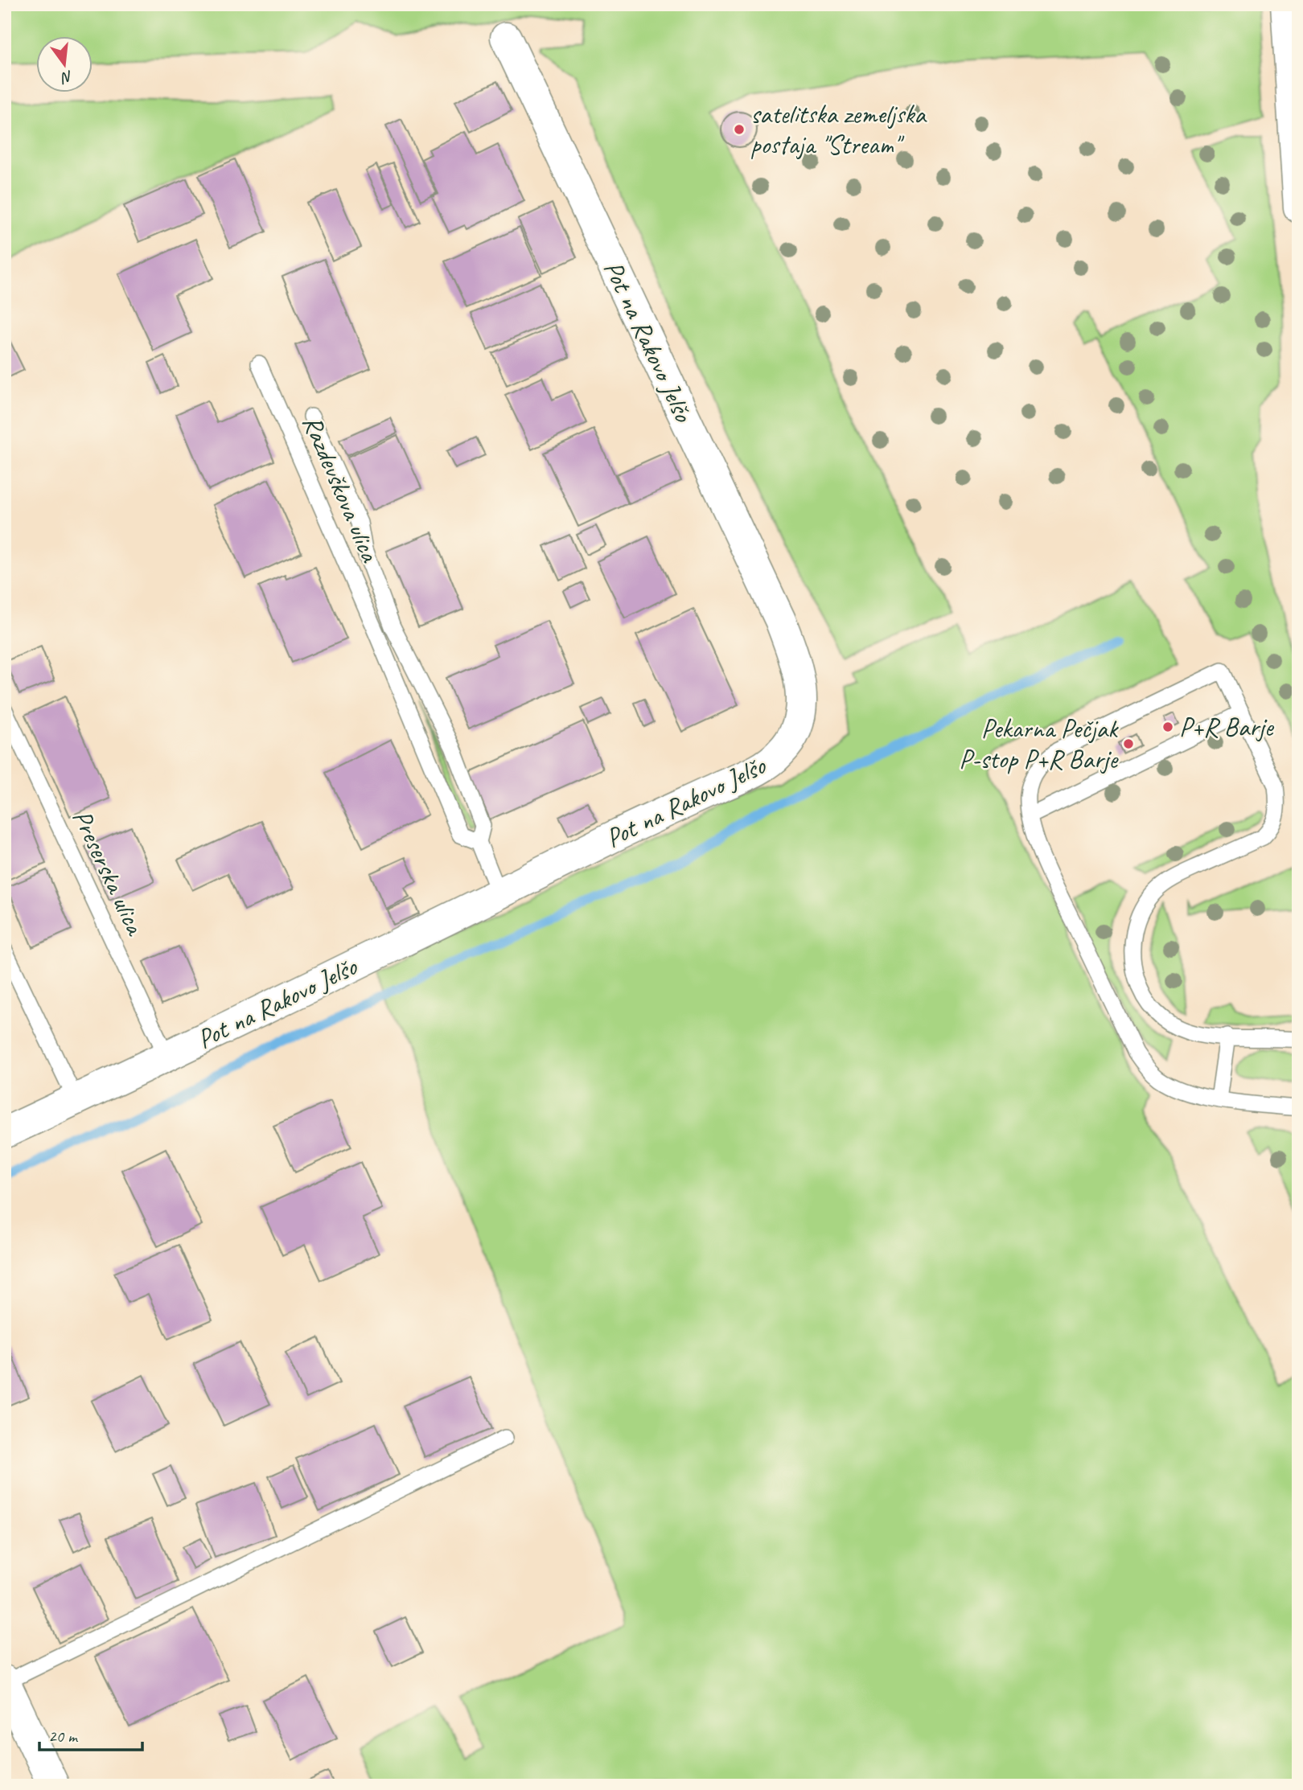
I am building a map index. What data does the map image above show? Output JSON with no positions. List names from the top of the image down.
{
  "streets": {
    "street": ["Pot na Rakovo Jelšo"],
    "lane": ["Razdevškova ulica", "Preserska ulica"]
  },
  "crossings": [
    ["Pot na Rakovo Jelšo", "Razdevškova ulica"],
    ["Pot na Rakovo Jelšo", "Preserska ulica"]
  ],
  "places": ["satelitska zemeljska postaja \"Stream\"", "P+R Barje", "Pekarna Pečjak P-stop P+R Barje"],
  "scale_bar": "20 m",
  "north": "bottom"
}
